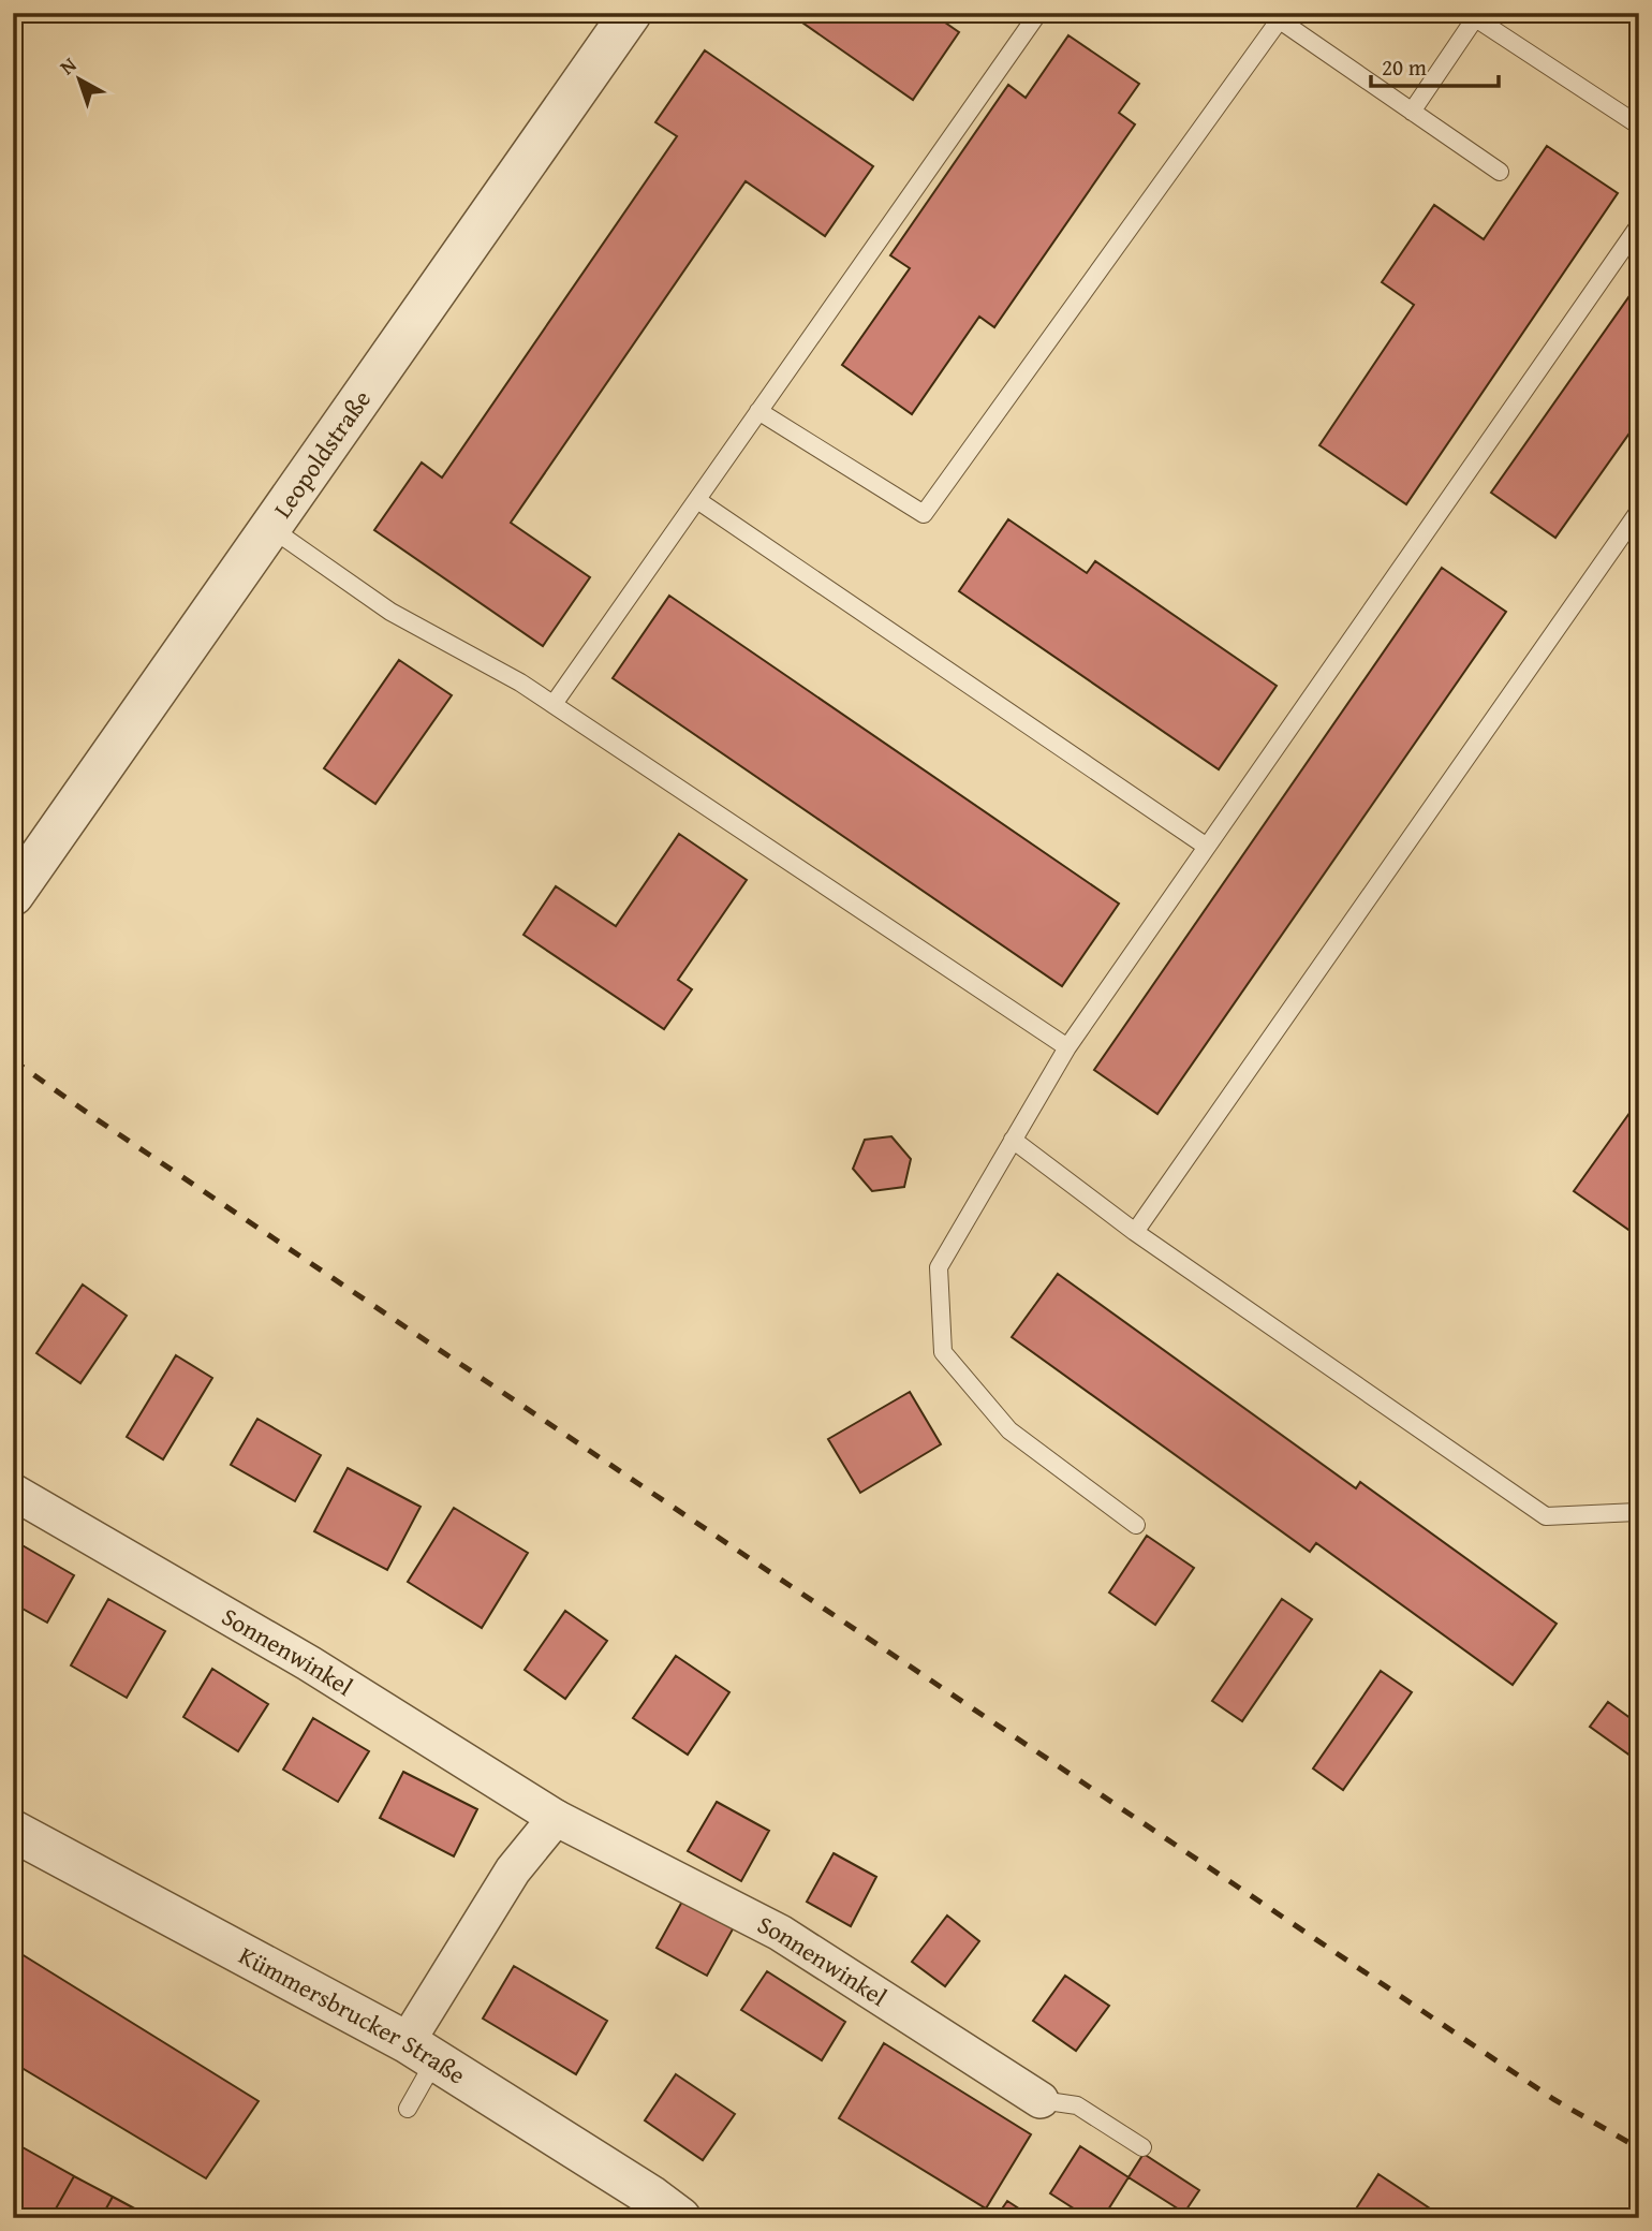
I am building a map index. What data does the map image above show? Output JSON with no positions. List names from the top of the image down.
{
  "streets": {
    "street": ["Leopoldstraße", "Sonnenwinkel", "Kümmersbrucker Straße"]
  },
  "scale_bar": "20 m",
  "north": "top left"
}
